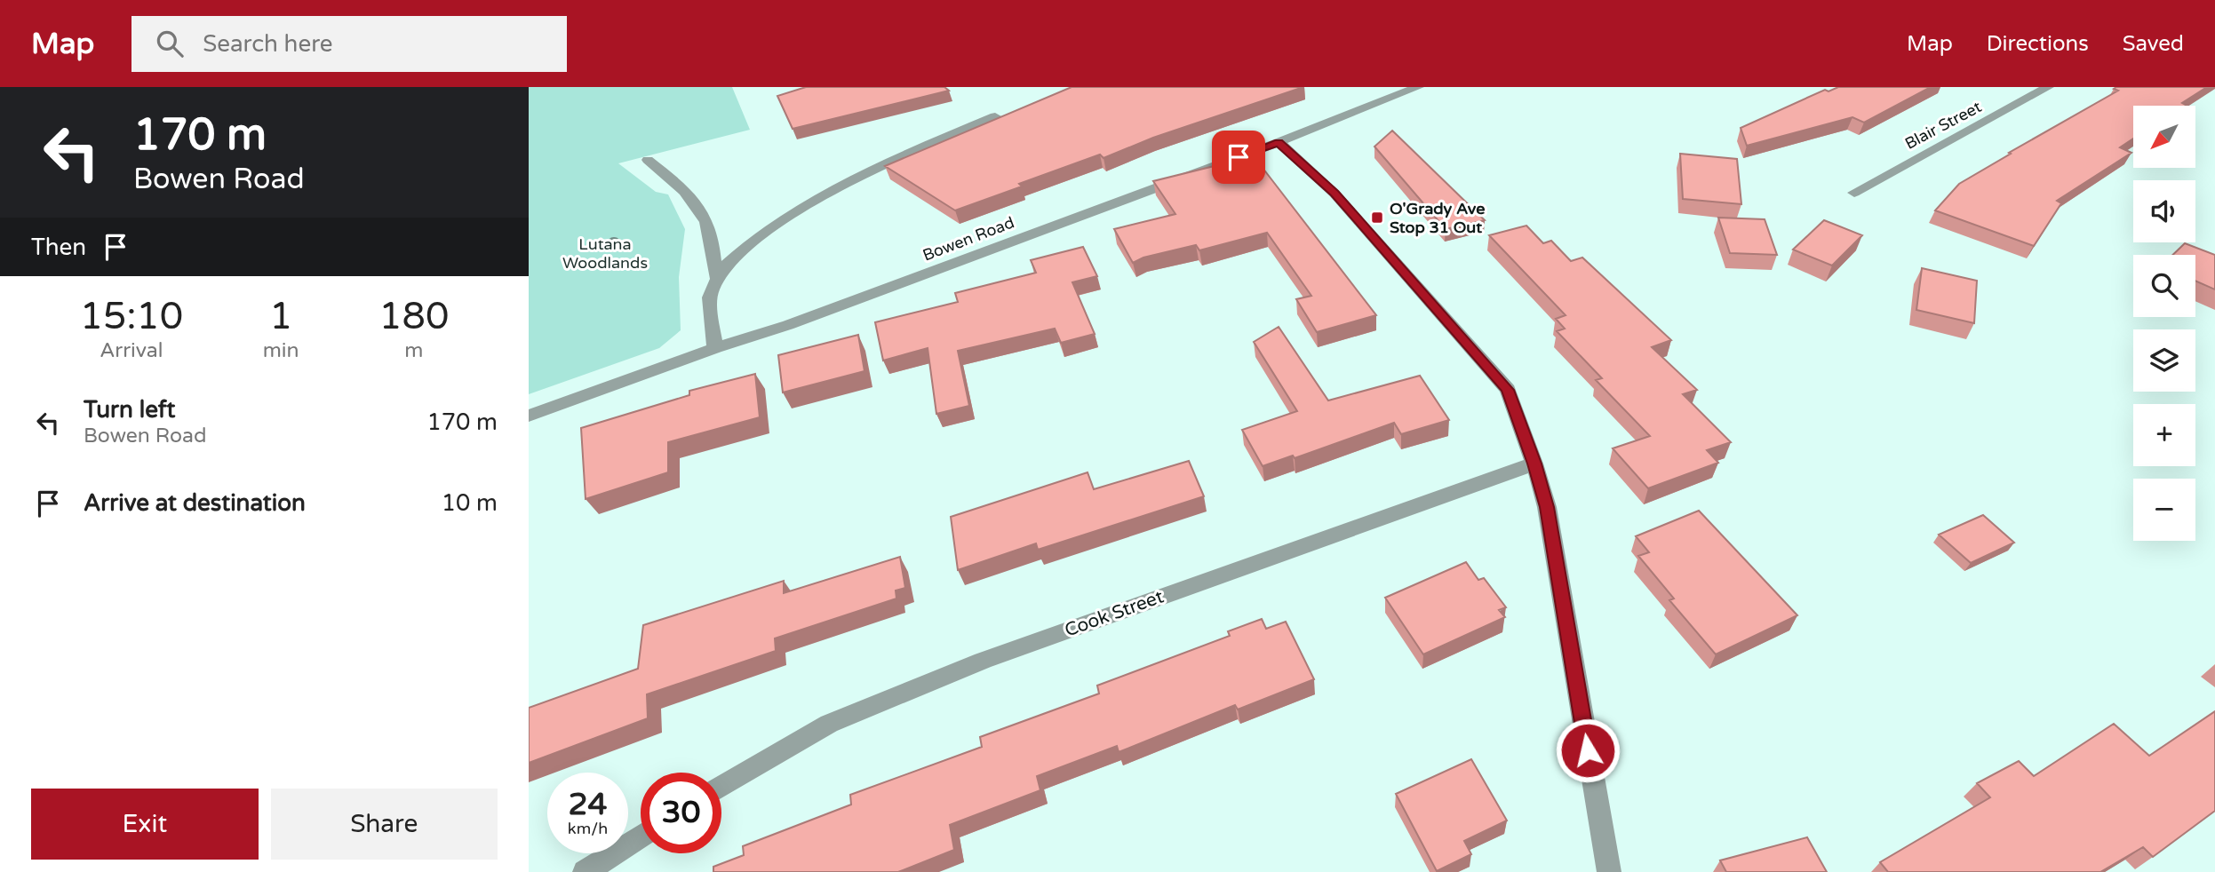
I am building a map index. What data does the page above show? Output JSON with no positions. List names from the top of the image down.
{
  "streets": {
    "street": ["Blair Street", "Bowen Road", "Cook Street"]
  },
  "parks": ["Lutana Woodlands"],
  "places": {
    "transit": ["O'Grady Ave Stop 31 Out"]
  },
  "north": "bottom left",
  "page": {
    "header": "Map",
    "search": "Search here",
    "nav": ["Map", "Directions", "Saved"],
    "turn": ["170 m", "Bowen Road"],
    "map_buttons": ["+", "−"],
    "then": "Then",
    "eta": [
      "15:10",
      "Arrival",
      "1",
      "min",
      "180",
      "m"
    ],
    "list": [
      {
        "name": "Turn left",
        "note": "Bowen Road",
        "value": "170 m"
      },
      {
        "name": "Arrive at destination",
        "value": "10 m"
      }
    ],
    "speed": "24 km/h",
    "limit": "30",
    "buttons": ["Exit", "Share"]
  }
}
